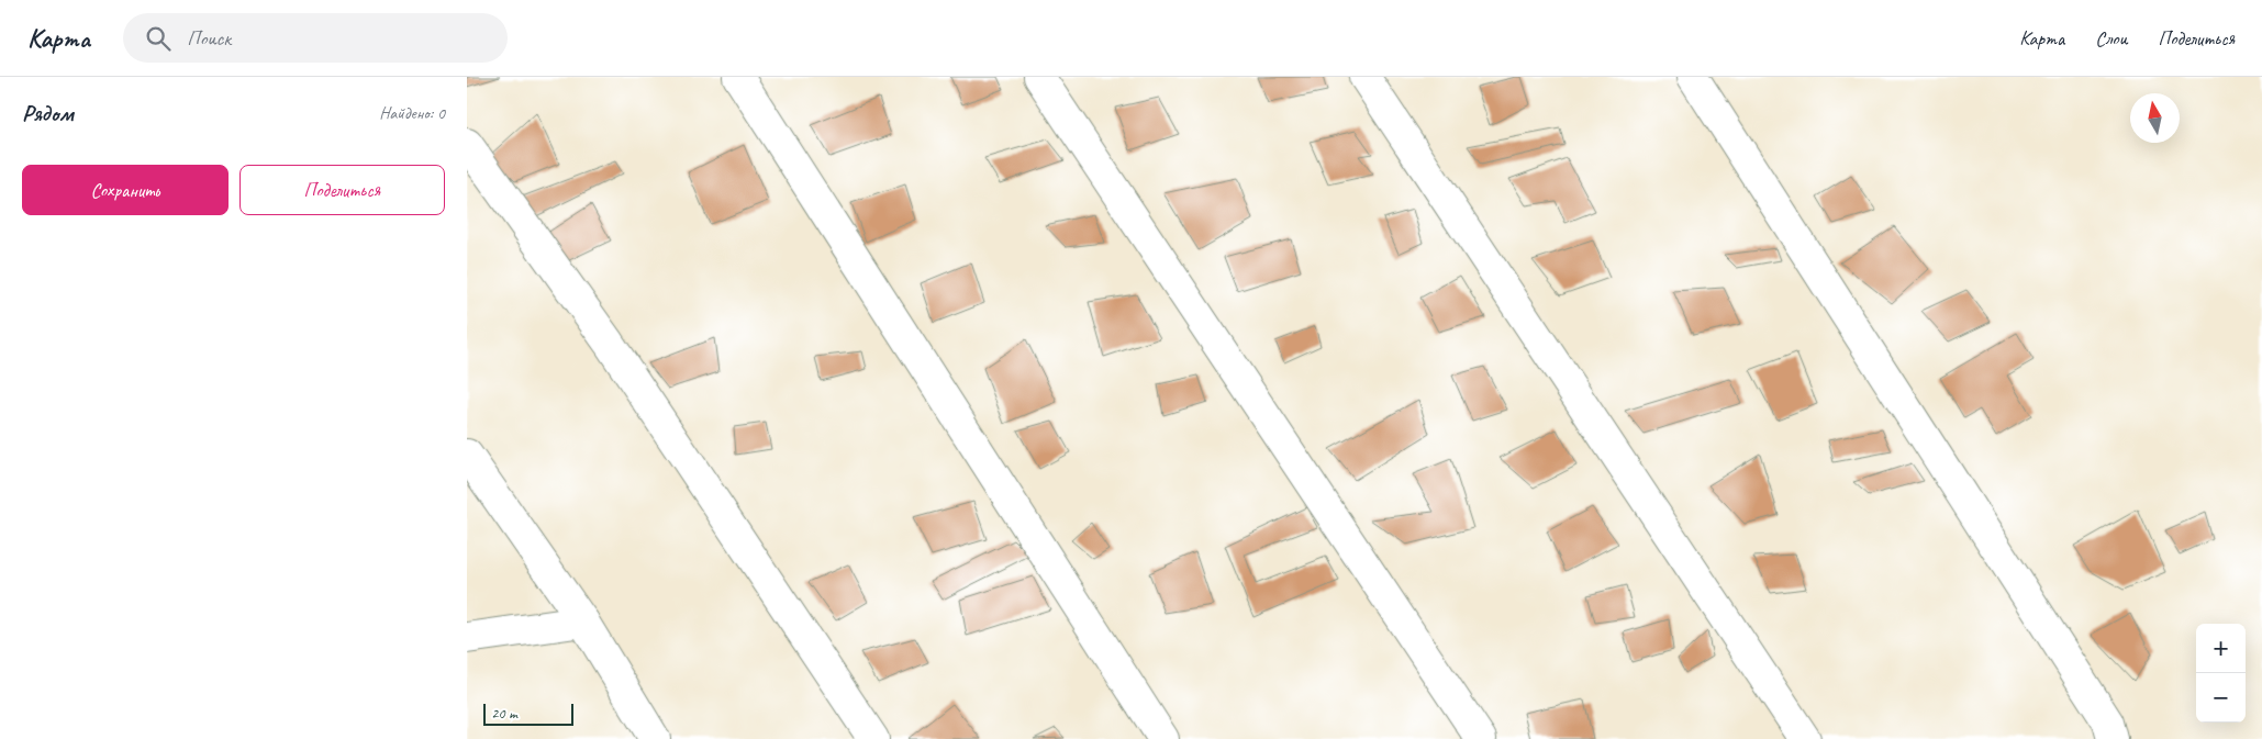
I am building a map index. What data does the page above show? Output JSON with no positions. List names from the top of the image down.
{
  "scale_bar": "20 m",
  "north": "top",
  "page": {
    "header": "Карта",
    "search": "Поиск",
    "nav": ["Карта", "Слои", "Поделиться"],
    "heading": ["Рядом", "Найдено: 0"],
    "buttons": ["Сохранить", "Поделиться"],
    "map_buttons": ["+", "−"],
    "scale": "20 m"
  }
}
